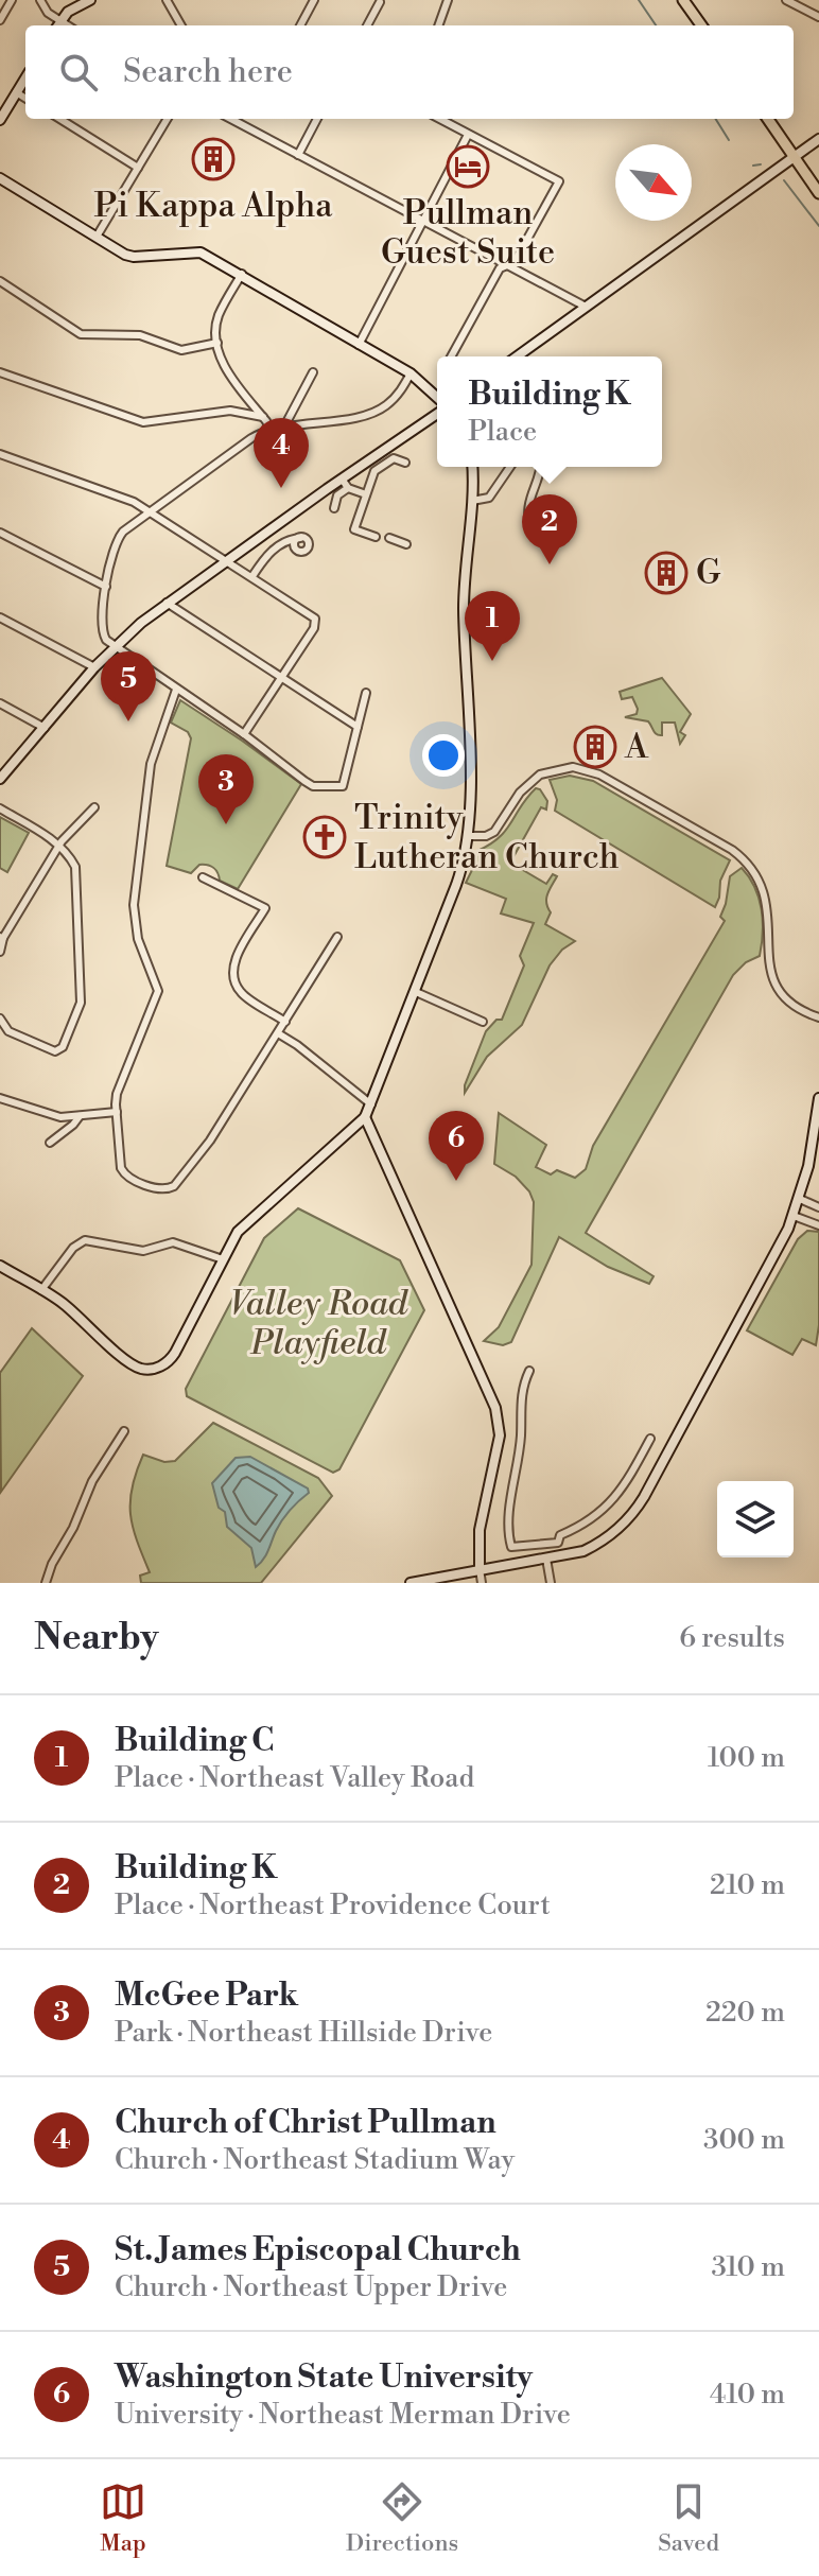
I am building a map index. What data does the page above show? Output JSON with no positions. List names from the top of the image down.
{
  "parks": ["Valley Road Playfield"],
  "places": {
    "building": ["Pi Kappa Alpha", "G", "A"],
    "hotel": ["Pullman Guest Suite"],
    "church": ["Trinity Lutheran Church"]
  },
  "north": "bottom right",
  "page": {
    "search": "Search here",
    "popup": ["Building K", "Place"],
    "pins": [
      "4",
      "2",
      "1",
      "5",
      "3",
      "6"
    ],
    "heading": ["Nearby", "6 results"],
    "list": [
      {
        "mark": "1",
        "name": "Building C",
        "note": "Place · Northeast Valley Road",
        "value": "100 m"
      },
      {
        "mark": "2",
        "name": "Building K",
        "note": "Place · Northeast Providence Court",
        "value": "210 m"
      },
      {
        "mark": "3",
        "name": "McGee Park",
        "note": "Park · Northeast Hillside Drive",
        "value": "220 m"
      },
      {
        "mark": "4",
        "name": "Church of Christ Pullman",
        "note": "Church · Northeast Stadium Way",
        "value": "300 m"
      },
      {
        "mark": "5",
        "name": "St. James Episcopal Church",
        "note": "Church · Northeast Upper Drive",
        "value": "310 m"
      },
      {
        "mark": "6",
        "name": "Washington State University",
        "note": "University · Northeast Merman Drive",
        "value": "410 m"
      }
    ],
    "nav": ["Map", "Directions", "Saved"]
  }
}
